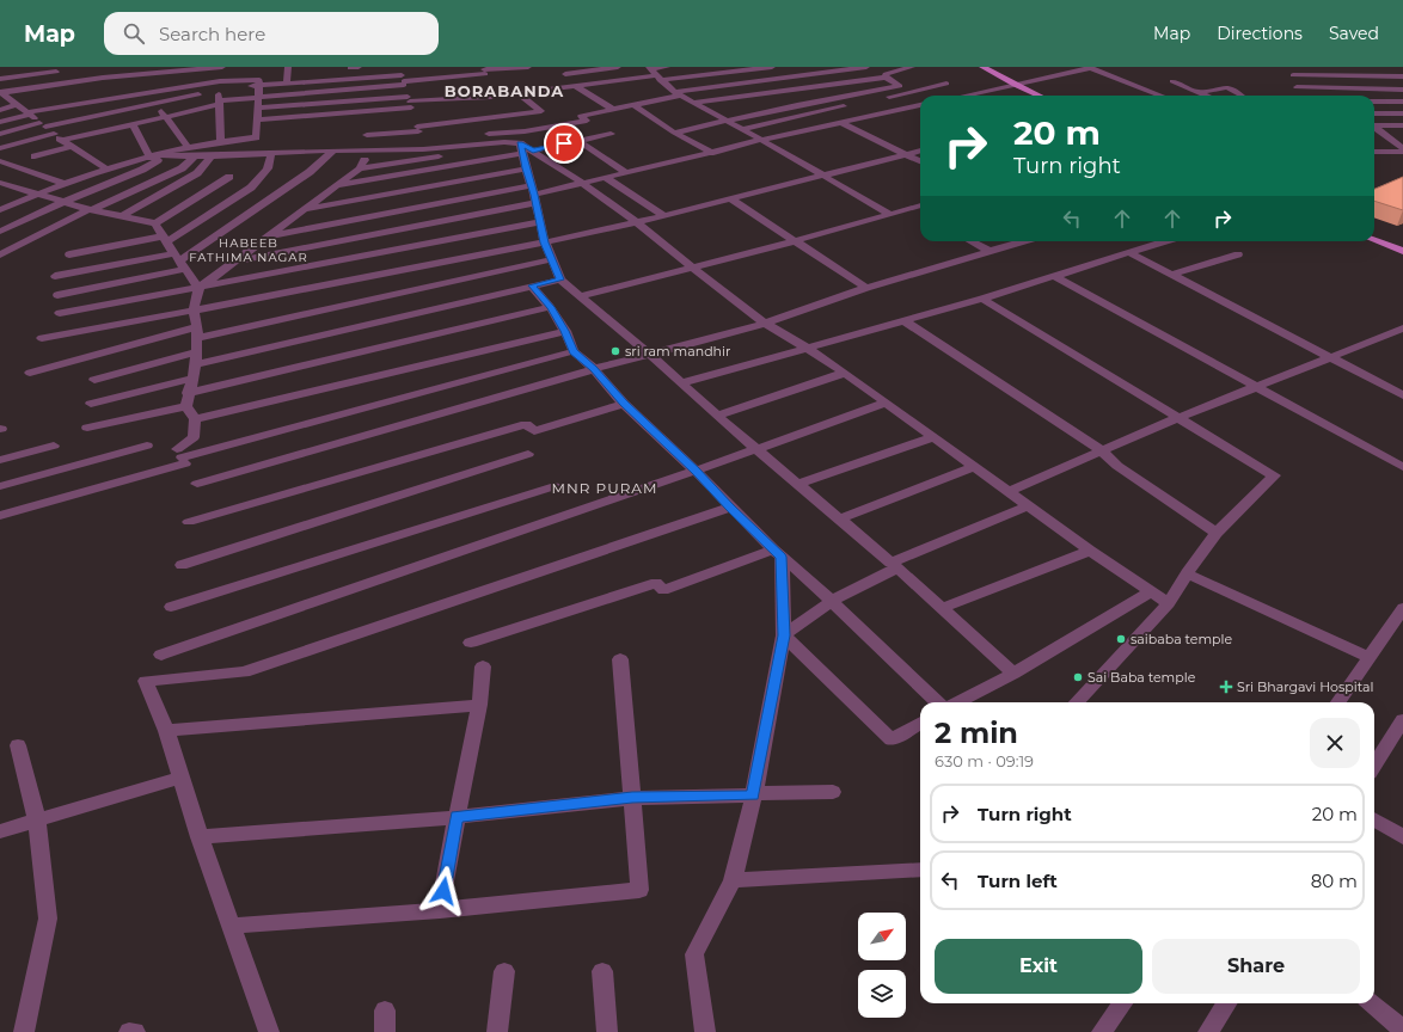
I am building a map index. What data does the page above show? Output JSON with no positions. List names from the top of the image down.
{
  "districts": ["BORABANDA", "HABEEB FATHIMA NAGAR", "MNR PURAM"],
  "places": {
    "other": ["sri ram mandhir", "saibaba temple", "Sai Baba temple"],
    "health": ["Sri Bhargavi Hospital"]
  },
  "north": "top right",
  "page": {
    "header": "Map",
    "search": "Search here",
    "nav": ["Map", "Directions", "Saved"],
    "turn": ["20 m", "Turn right"],
    "heading": ["2 min", "630 m · 09:19"],
    "list": [
      {
        "name": "Turn right",
        "value": "20 m"
      },
      {
        "name": "Turn left",
        "value": "80 m"
      }
    ],
    "buttons": ["Exit", "Share"]
  }
}
